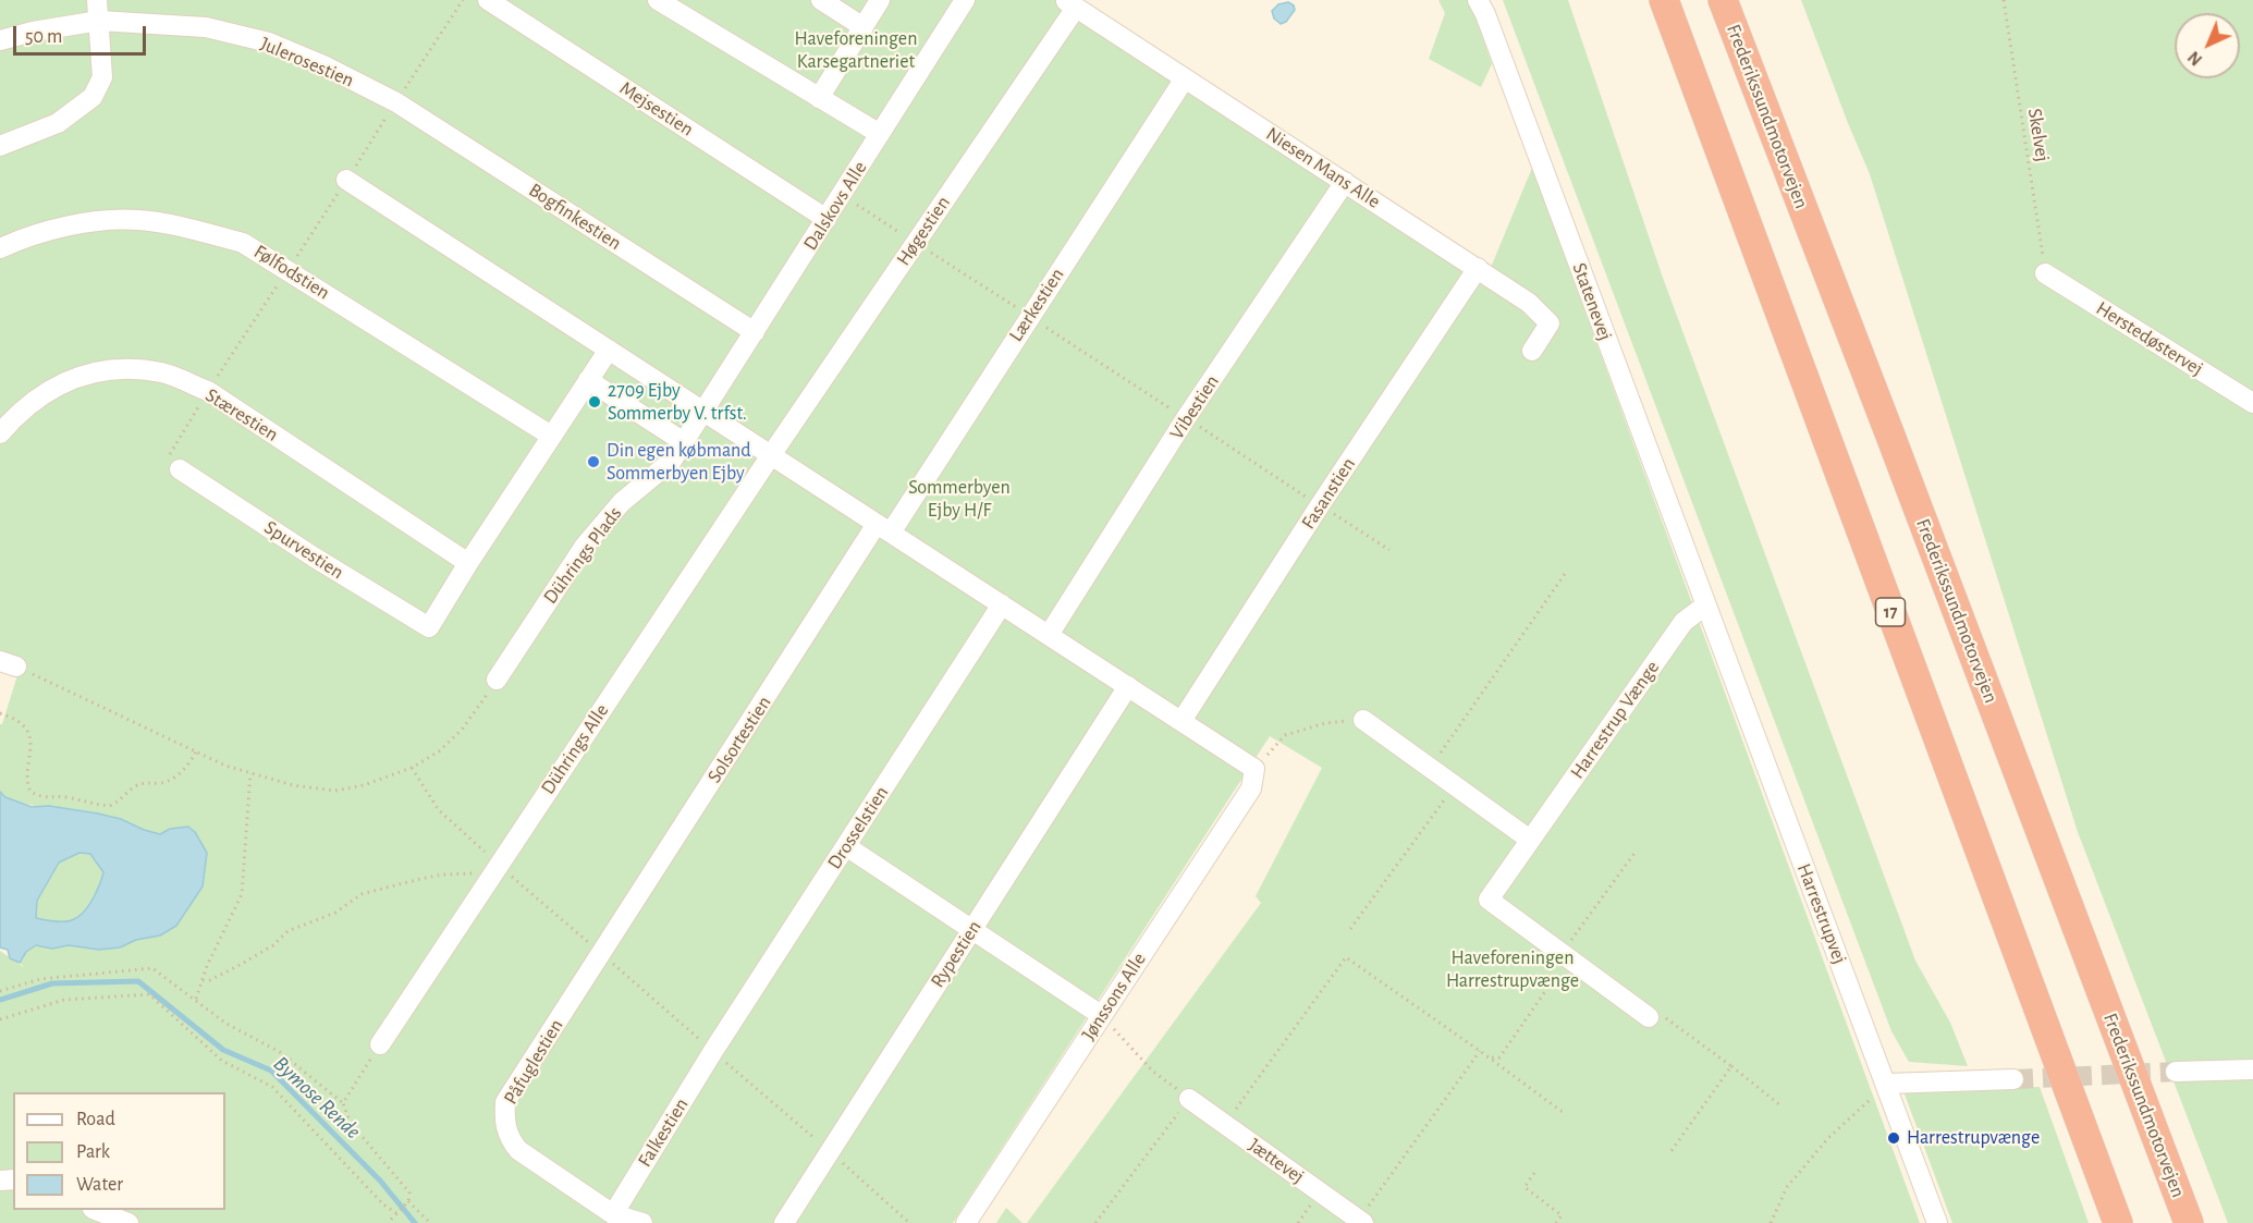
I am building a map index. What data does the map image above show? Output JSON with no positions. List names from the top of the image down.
{
  "streets": {
    "highway": ["Frederikssundmotorvejen", "17"],
    "street": [
      "Julerosestien",
      "Mejsestien",
      "Niesen Mans Alle",
      "Dalskovs Alle",
      "Bogfinkestien",
      "Høgestien",
      "Følfodstien",
      "Statenevej",
      "Lærkestien",
      "Herstedøstervej",
      "Vibestien",
      "Stærestien",
      "Fasanstien",
      "Spurvestien",
      "Dührings Plads",
      "Harrestrup Vænge",
      "Solsortestien",
      "Dührings Alle",
      "Drosselstien",
      "Harrestrupvej",
      "Rypestien",
      "Jønssons Alle",
      "Påfuglestien",
      "Falkestien",
      "Jættevej"
    ],
    "path": ["Skelvej"]
  },
  "crossings": [
    ["Julerosestien", "Bogfinkestien"],
    ["Mejsestien", "Dalskovs Alle"],
    ["Skelvej", "Herstedøstervej"],
    ["Niesen Mans Alle", "Høgestien"],
    ["Niesen Mans Alle", "Lærkestien"],
    ["Niesen Mans Alle", "Vibestien"],
    ["Niesen Mans Alle", "Fasanstien"],
    ["Dalskovs Alle", "Bogfinkestien"],
    ["Dalskovs Alle", "Dührings Plads"],
    ["Høgestien", "Dührings Alle"],
    ["Statenevej", "Harrestrup Vænge"],
    ["Statenevej", "Harrestrupvej"],
    ["Lærkestien", "Solsortestien"],
    ["Stærestien", "Spurvestien"],
    ["Harrestrup Vænge", "Harrestrupvej"],
    ["Solsortestien", "Påfuglestien"],
    ["Drosselstien", "Falkestien"],
    ["Påfuglestien", "Falkestien"]
  ],
  "water": ["Bymose Rende"],
  "parks": ["Haveforeningen Karsegartneriet", "Sommerbyen Ejby H/F", "Haveforeningen Harrestrupvænge"],
  "places": ["2709 Ejby Sommerby V. trfst.", "Din egen købmand Sommerbyen Ejby", "Harrestrupvænge"],
  "legend": ["Road", "Park", "Water"],
  "scale_bar": "50 m",
  "north": "bottom left"
}
